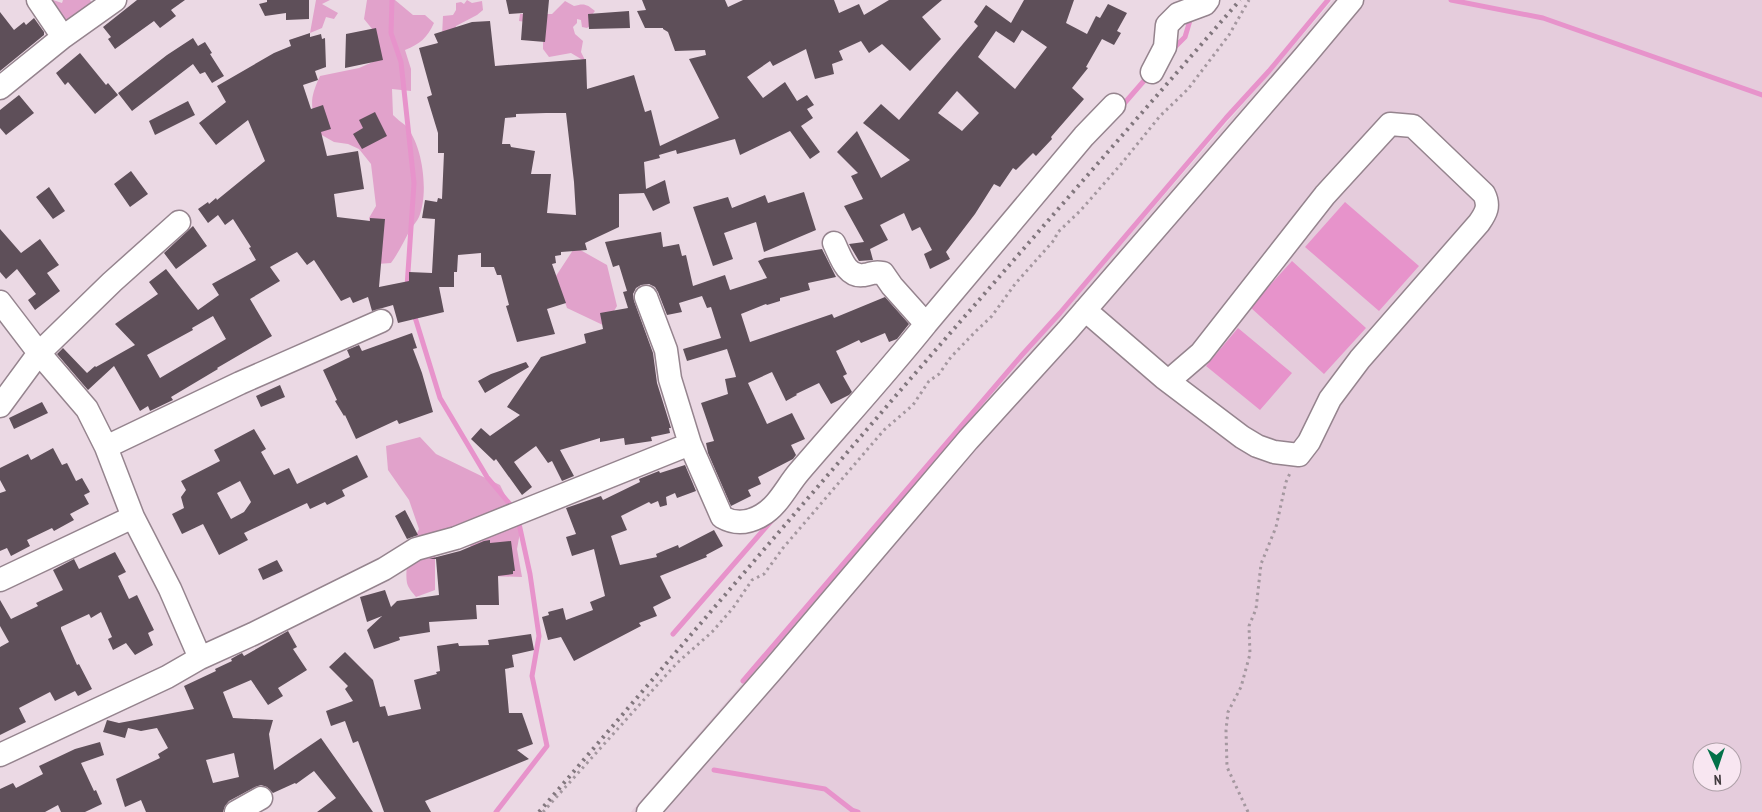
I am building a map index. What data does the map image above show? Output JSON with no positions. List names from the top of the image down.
{
  "north": "bottom"
}
